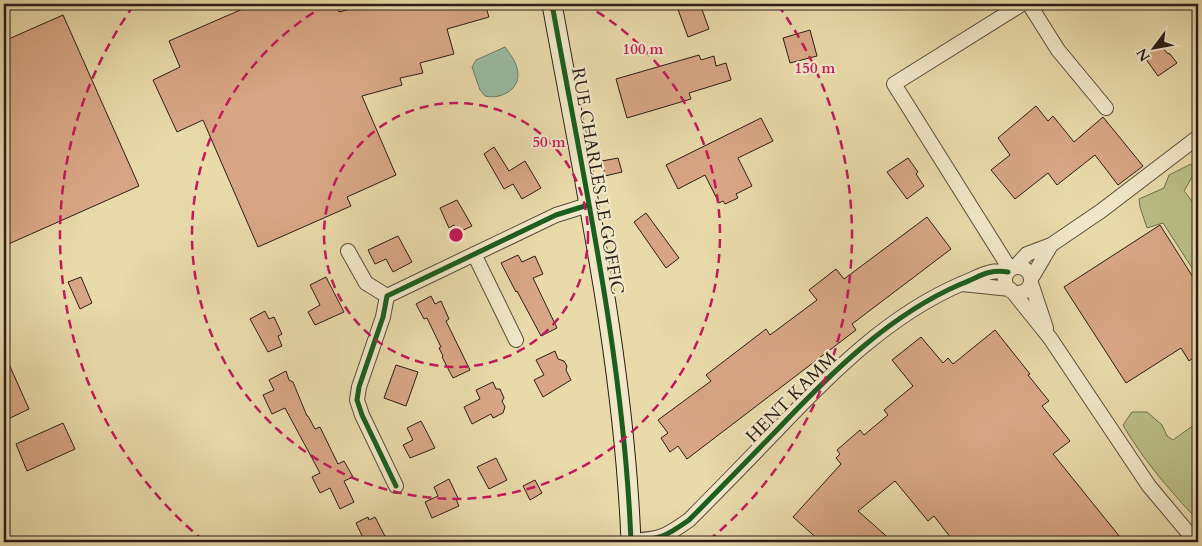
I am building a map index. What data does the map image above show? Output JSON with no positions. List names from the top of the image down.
{
  "streets": {
    "street": ["RUE CHARLES LE GOFFIC", "HENT KAMM"]
  },
  "crossings": [
    ["RUE CHARLES LE GOFFIC", "HENT KAMM"]
  ],
  "north": "bottom left",
  "rings": ["100 m", "150 m", "50 m"]
}
